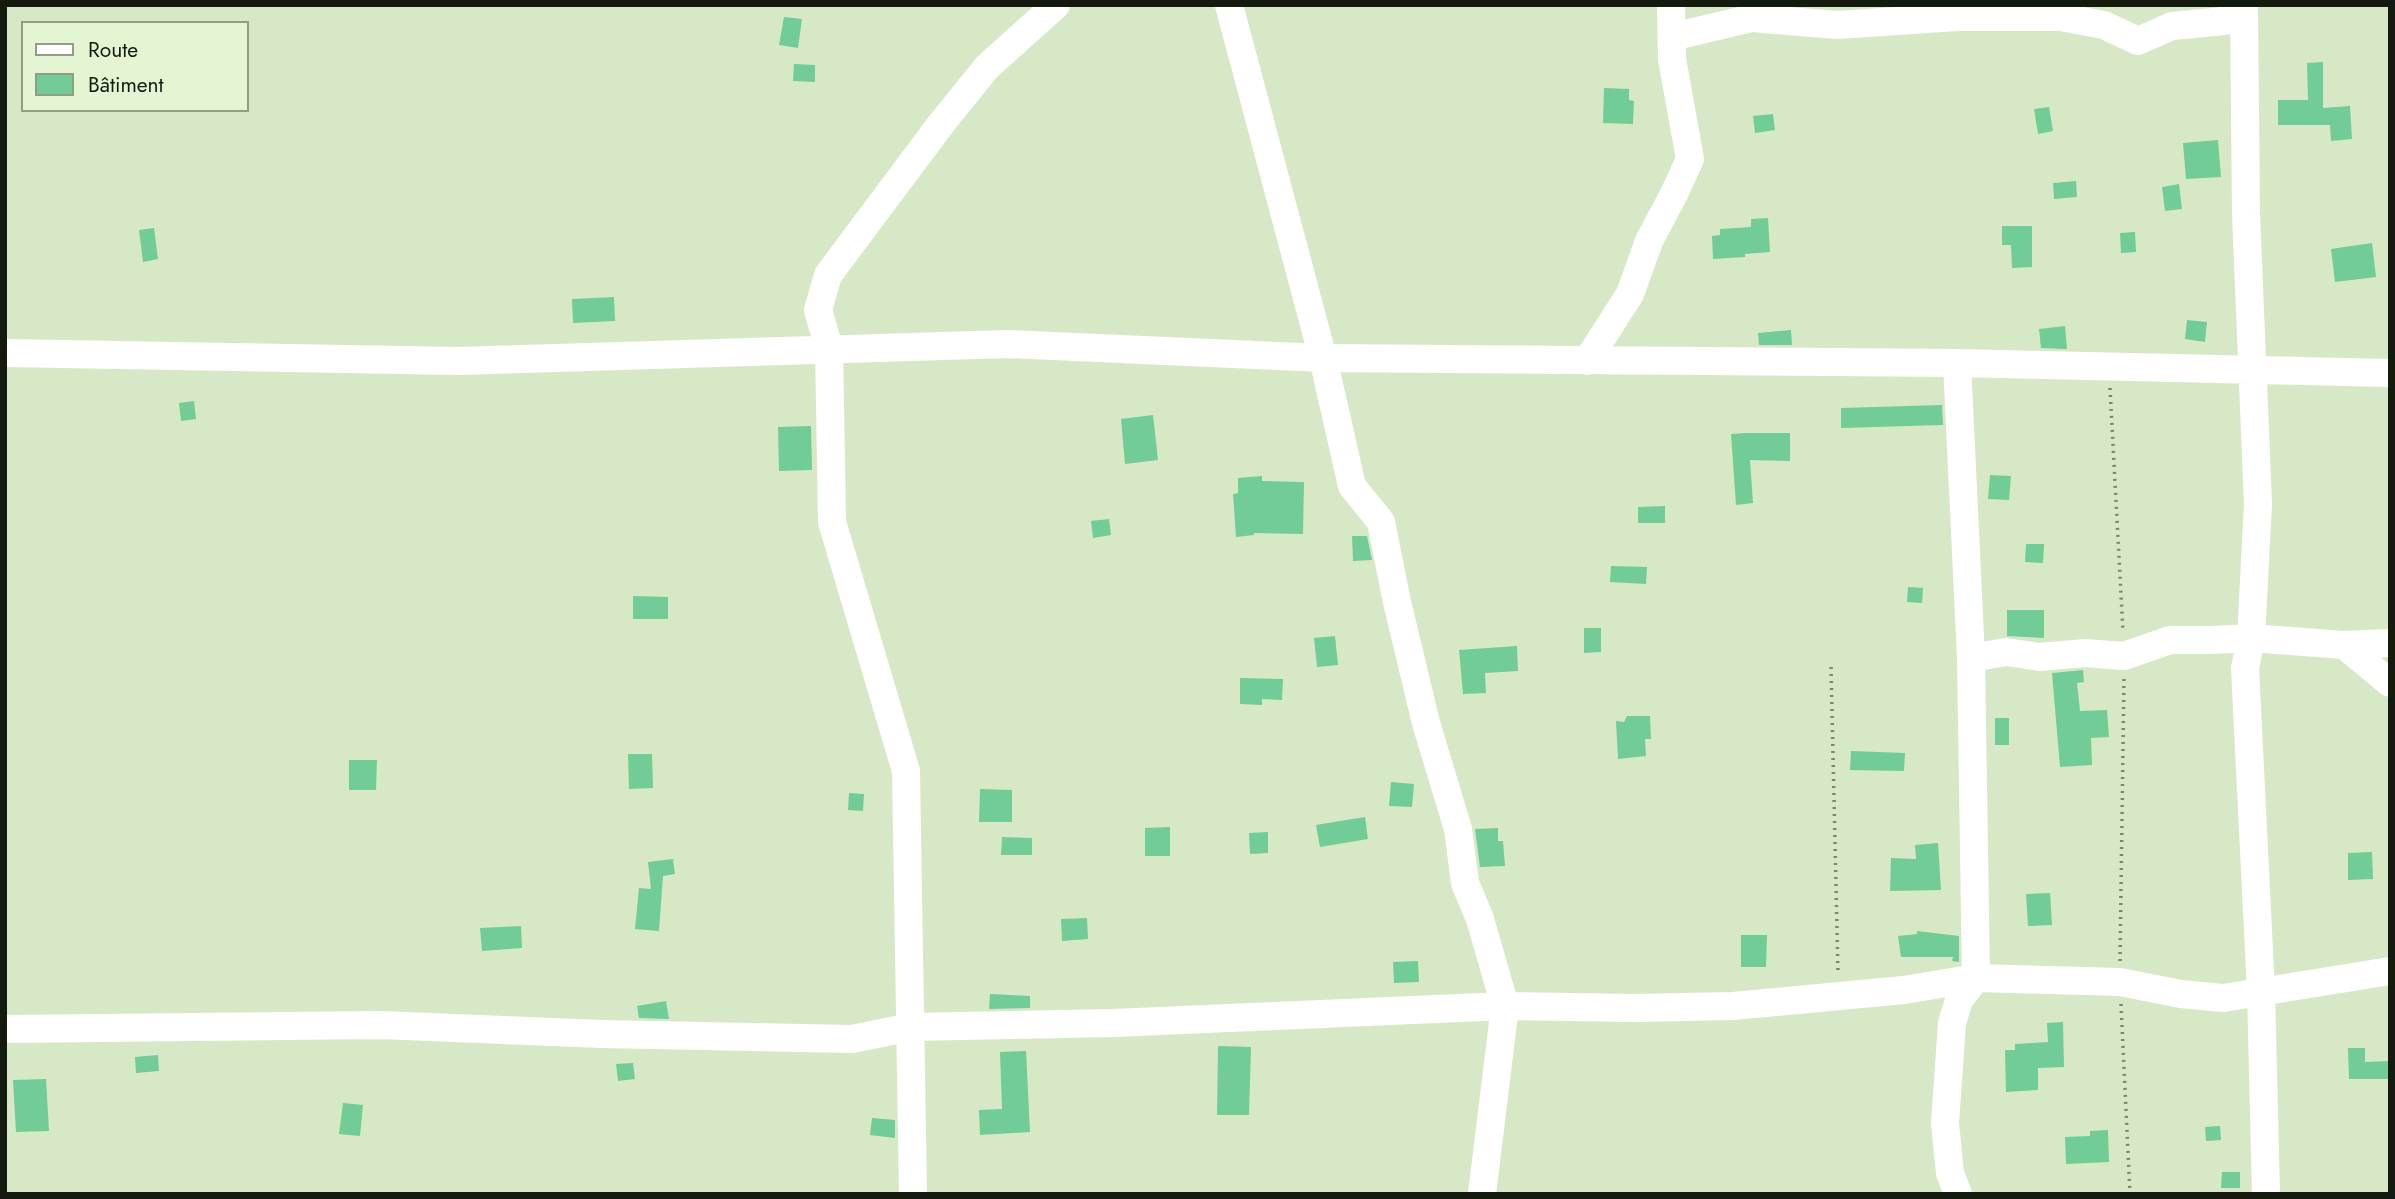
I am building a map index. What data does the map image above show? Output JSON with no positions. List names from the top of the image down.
{
  "legend": ["Route", "Bâtiment"]
}
